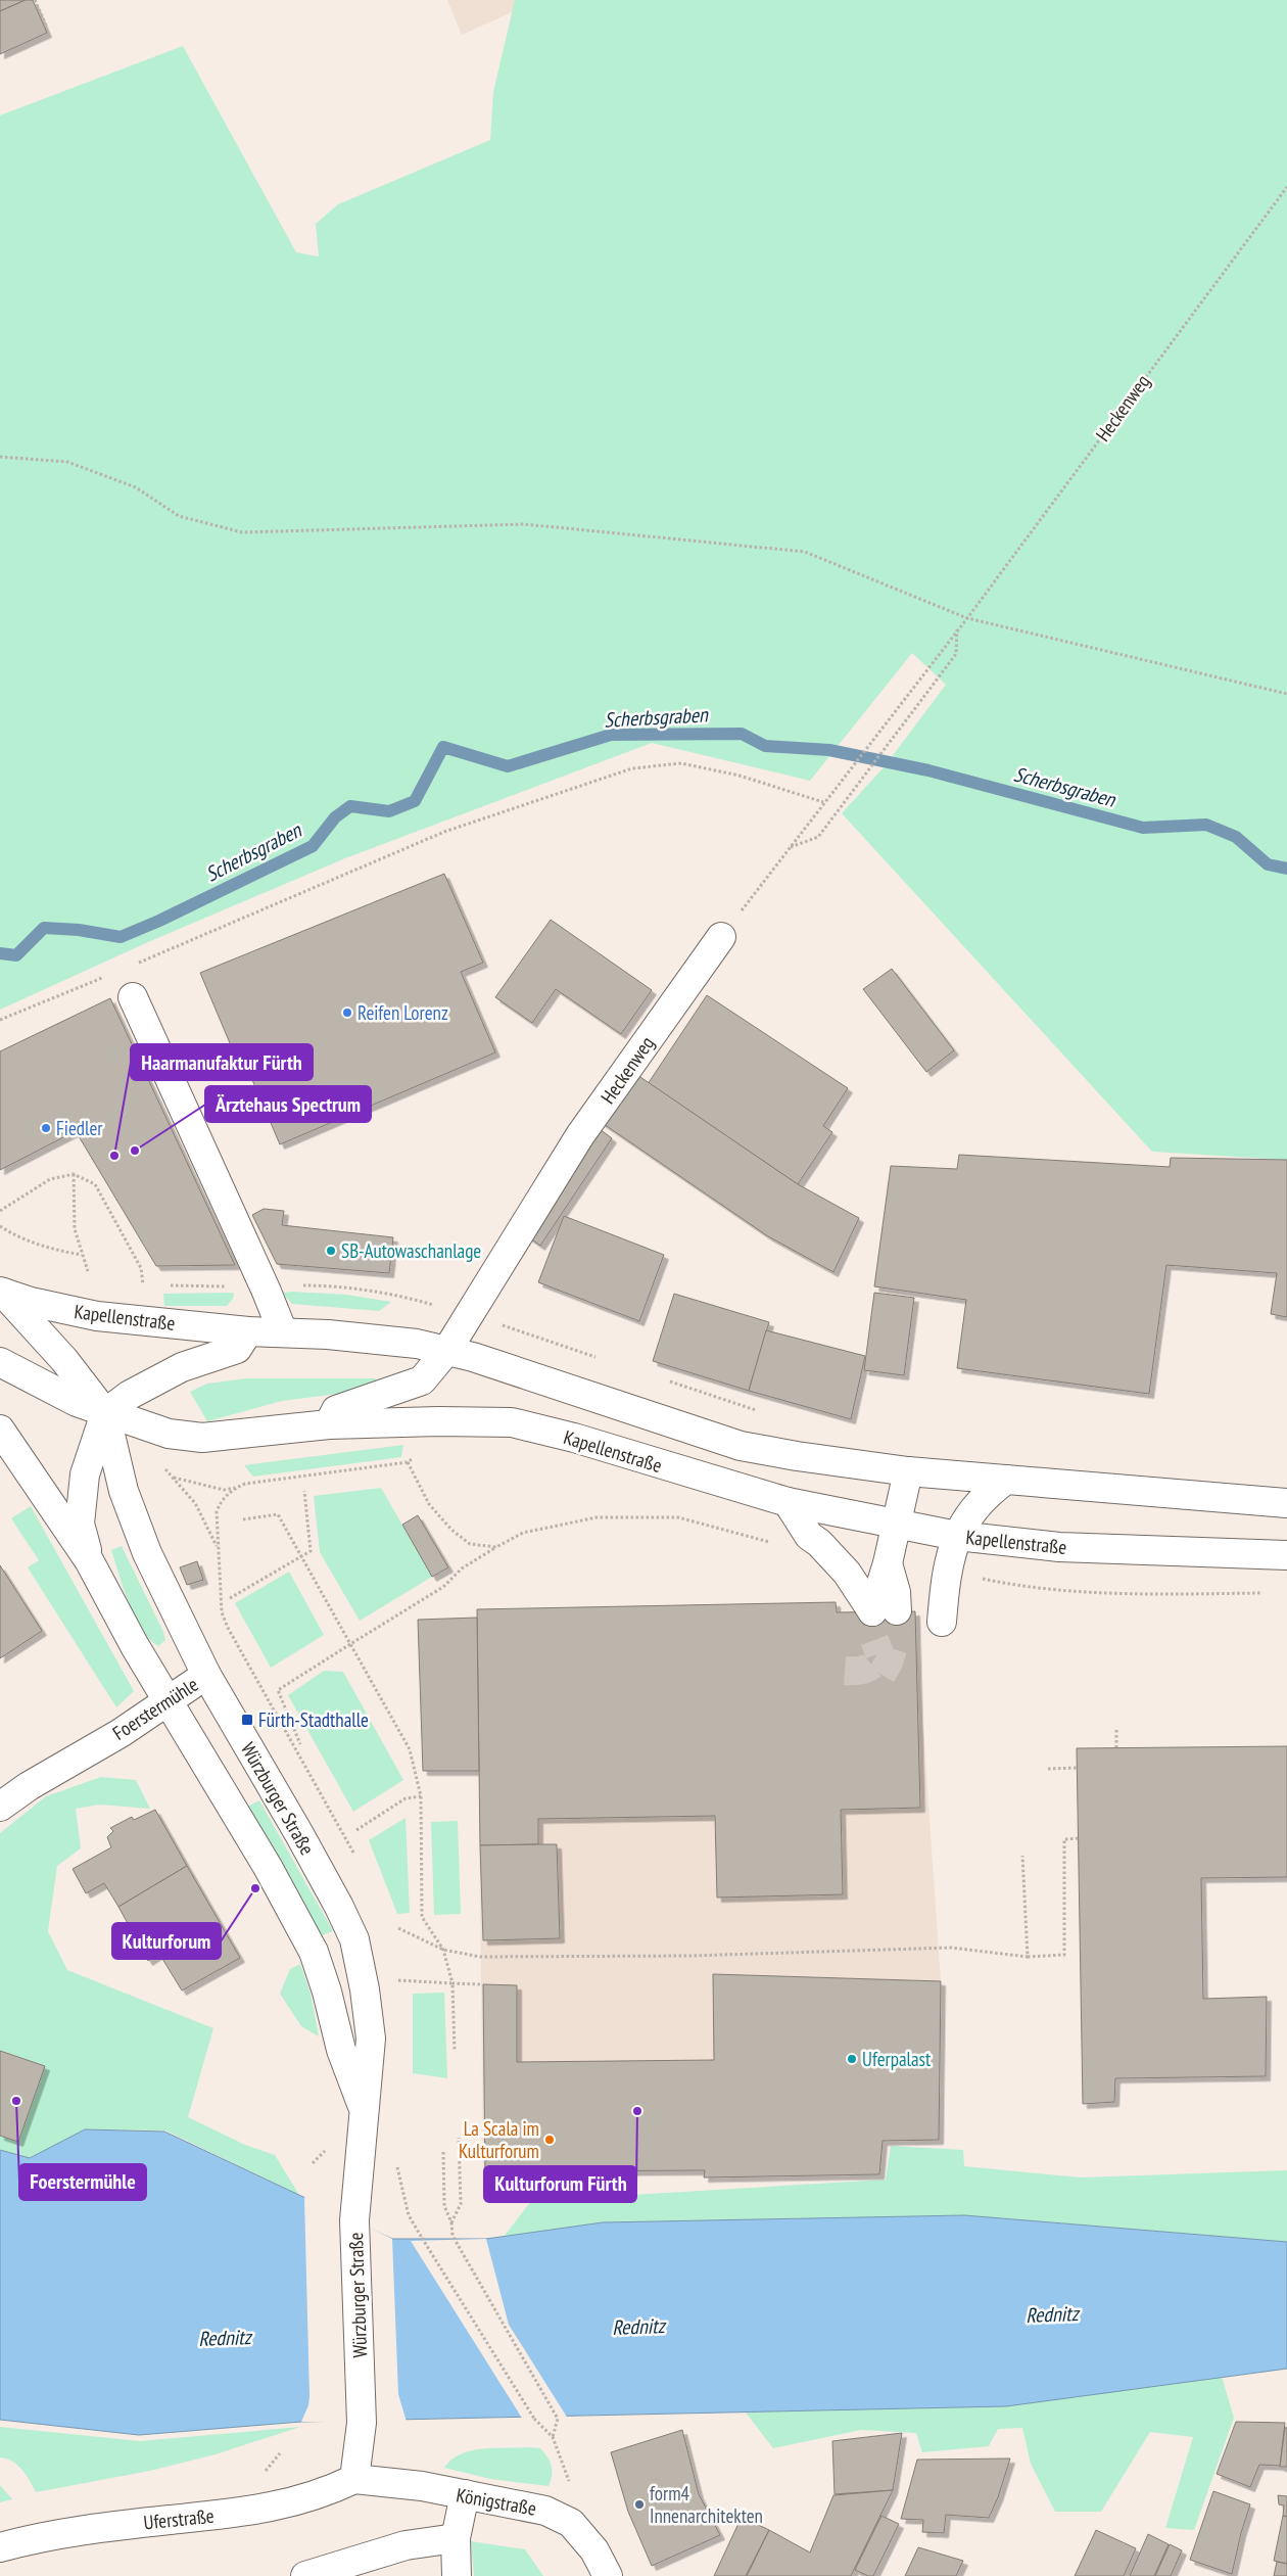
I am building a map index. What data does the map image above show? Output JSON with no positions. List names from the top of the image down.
{
  "streets": {
    "street": [
      "Heckenweg",
      "Kapellenstraße",
      "Foerstermühle",
      "Würzburger Straße",
      "Königstraße",
      "Uferstraße"
    ]
  },
  "crossings": [
    ["Heckenweg", "Kapellenstraße"],
    ["Kapellenstraße", "Würzburger Straße"],
    ["Foerstermühle", "Würzburger Straße"],
    ["Würzburger Straße", "Königstraße"],
    ["Würzburger Straße", "Uferstraße"],
    ["Königstraße", "Uferstraße"]
  ],
  "water": ["Scherbsgraben", "Rednitz"],
  "places": {
    "other": [
      "Reifen Lorenz",
      "Fiedler",
      "Ärztehaus Spectrum",
      "Haarmanufaktur Fürth",
      "SB-Autowaschanlage",
      "Kulturforum",
      "Uferpalast",
      "Foerstermühle",
      "Kulturforum Fürth",
      "La Scala im Kulturforum",
      "form4 Innenarchitekten"
    ],
    "transit": ["Fürth-Stadthalle"]
  }
}
